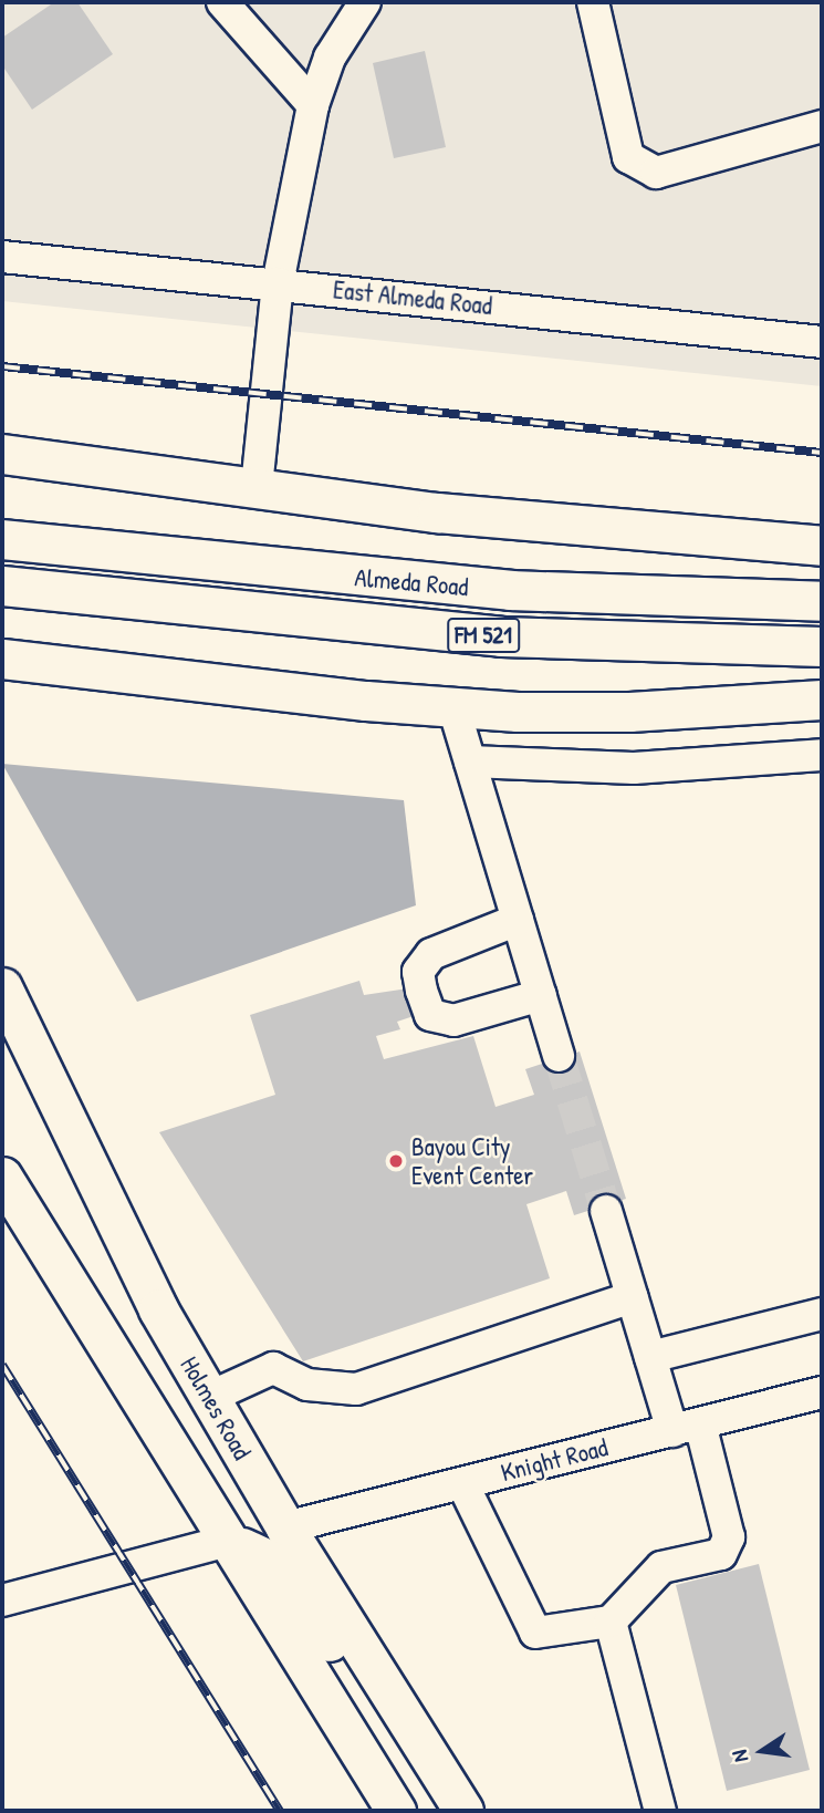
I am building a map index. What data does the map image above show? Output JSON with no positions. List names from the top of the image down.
{
  "streets": {
    "main road": ["Almeda Road", "FM 521", "Holmes Road"],
    "street": ["East Almeda Road", "Knight Road"]
  },
  "crossings": [
    ["Holmes Road", "Knight Road"]
  ],
  "places": ["Bayou City Event Center"],
  "north": "left"
}
